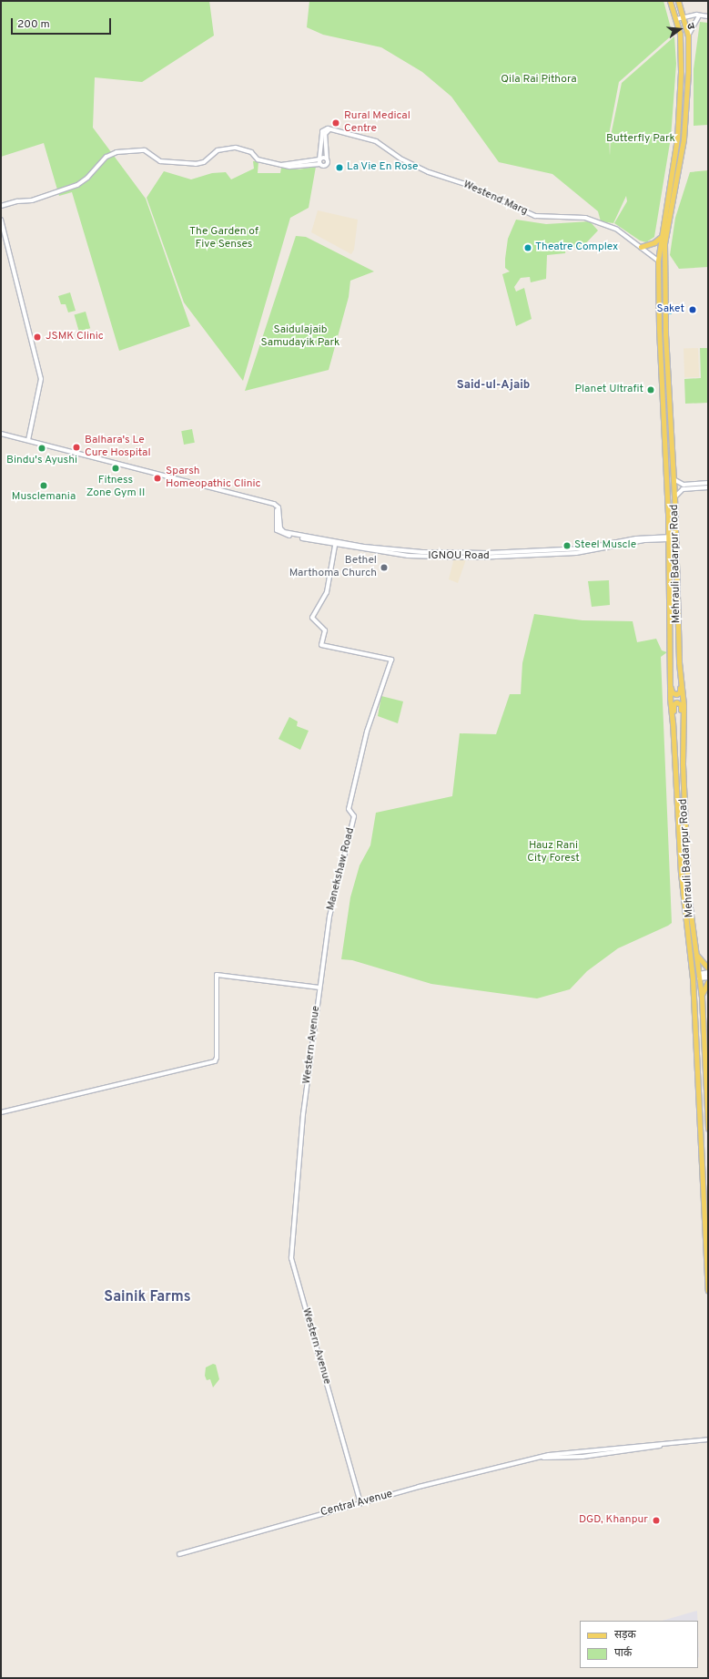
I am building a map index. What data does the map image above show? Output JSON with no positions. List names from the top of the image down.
{
  "streets": {
    "main road": ["Mehrauli Badarpur Road"],
    "street": [
      "Westend Marg",
      "IGNOU Road",
      "Manekshaw Road",
      "Western Avenue",
      "Central Avenue"
    ]
  },
  "crossings": [
    ["Westend Marg", "Mehrauli Badarpur Road"],
    ["IGNOU Road", "Mehrauli Badarpur Road"],
    ["IGNOU Road", "Manekshaw Road"],
    ["Manekshaw Road", "Western Avenue"],
    ["Western Avenue", "Central Avenue"]
  ],
  "districts": ["Said-ul-Ajaib", "Sainik Farms"],
  "parks": [
    "Qila Rai Pithora",
    "Butterfly Park",
    "The Garden of Five Senses",
    "Saidulajaib Samudayik Park",
    "Hauz Rani City Forest"
  ],
  "places": [
    "Rural Medical Centre",
    "La Vie En Rose",
    "Theatre Complex",
    "Saket",
    "JSMK Clinic",
    "Planet Ultrafit",
    "Balhara's Le Cure Hospital",
    "Bindu's Ayushi",
    "Fitness Zone Gym II",
    "Sparsh Homeopathic Clinic",
    "Musclemania",
    "Steel Muscle",
    "Bethel Marthoma Church",
    "DGD, Khanpur"
  ],
  "legend": ["सड़क", "पार्क"],
  "scale_bar": "200 m",
  "north": "right"
}
